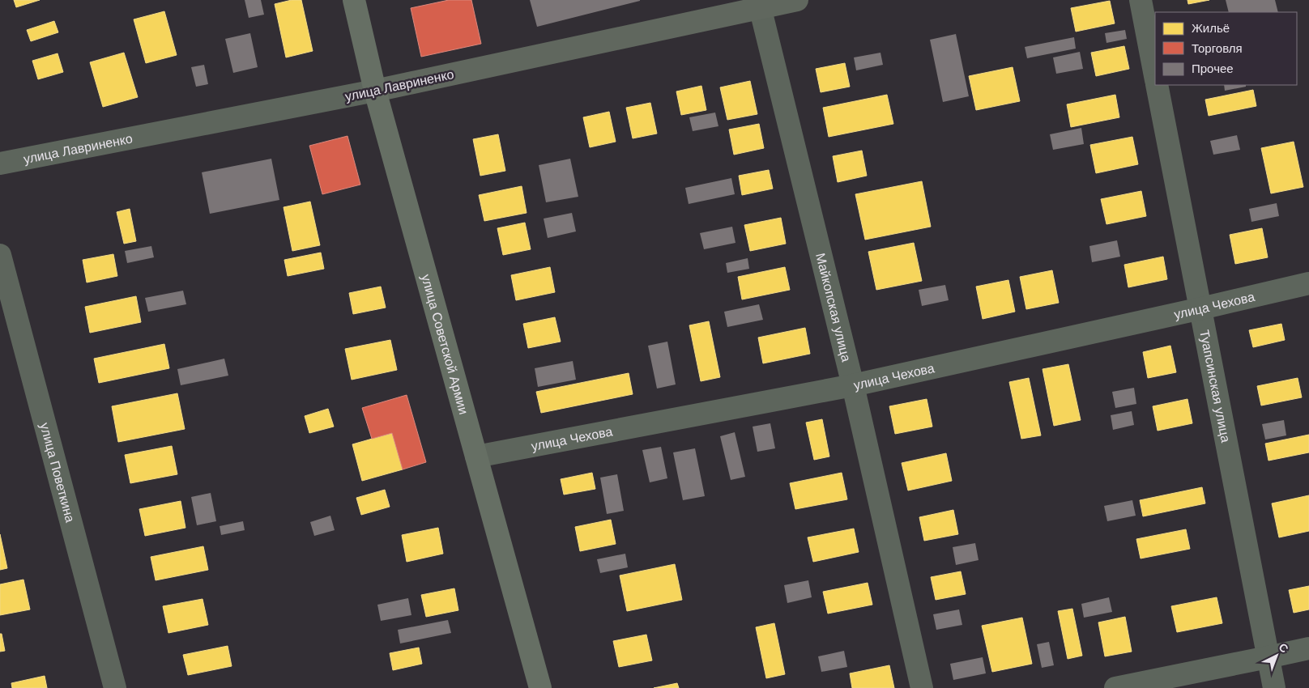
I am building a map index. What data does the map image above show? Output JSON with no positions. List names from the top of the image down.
{
  "streets": {
    "main road": ["улица Лавриненко", "улица Советской Армии"],
    "street": [
      "улица Чехова",
      "Майкопская улица",
      "Туапсинская улица",
      "улица Поветкина"
    ]
  },
  "crossings": [
    ["улица Лавриненко", "Майкопская улица"],
    ["улица Лавриненко", "улица Советской Армии"],
    ["улица Чехова", "Майкопская улица"],
    ["улица Чехова", "улица Советской Армии"],
    ["улица Чехова", "Туапсинская улица"]
  ],
  "legend": ["Жильё", "Торговля", "Прочее"],
  "north": "top right"
}
